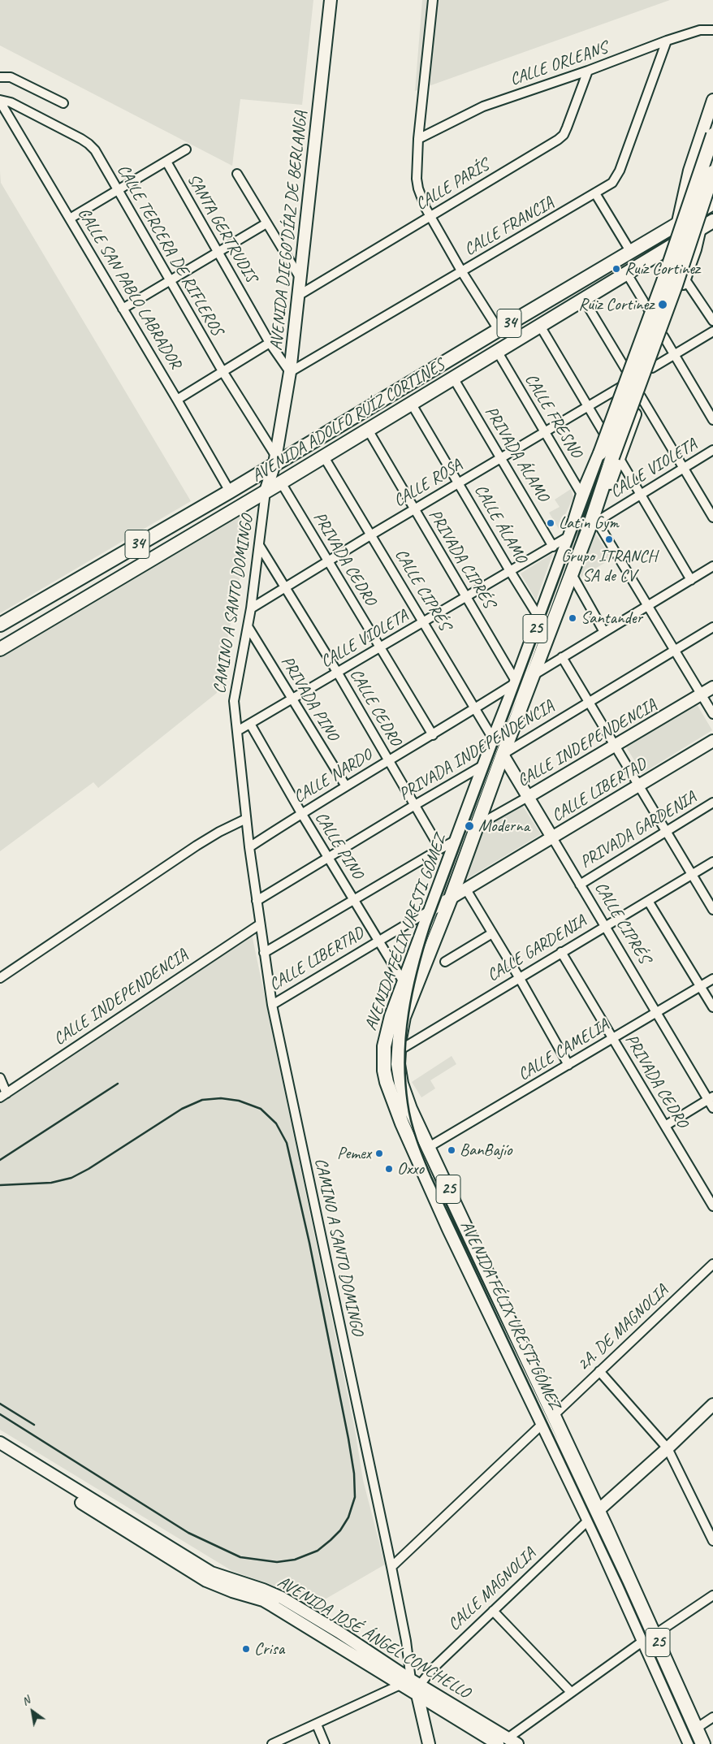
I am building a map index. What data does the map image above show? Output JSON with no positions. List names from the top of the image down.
{
  "streets": {
    "main road": [
      "34",
      "AVENIDA ADOLFO RUÍZ CORTINES",
      "25",
      "AVENIDA FÉLIX URESTI GÓMEZ"
    ],
    "street": [
      "CALLE ORLEANS",
      "CALLE PARÍS",
      "CALLE FRANCIA",
      "SANTA GERTRUDIS",
      "AVENIDA DIEGO DÍAZ DE BERLANGA",
      "CALLE TERCERA DE RIFLEROS",
      "CALLE SAN PABLO LABRADOR",
      "CALLE FRESNO",
      "PRIVADA ÁLAMO",
      "CALLE VIOLETA",
      "CALLE ROSA",
      "CALLE ÁLAMO",
      "PRIVADA CEDRO",
      "PRIVADA CIPRÉS",
      "CALLE CIPRÉS",
      "CAMINO A SANTO DOMINGO",
      "PRIVADA PINO",
      "CALLE CEDRO",
      "CALLE INDEPENDENCIA",
      "PRIVADA INDEPENDENCIA",
      "CALLE NARDO",
      "CALLE LIBERTAD",
      "PRIVADA GARDENIA",
      "CALLE PINO",
      "CALLE GARDENIA",
      "CALLE CAMELIA",
      "2A. DE MAGNOLIA",
      "CALLE MAGNOLIA",
      "AVENIDA JOSÉ ÁNGEL CONCHELLO"
    ]
  },
  "crossings": [
    ["CALLE ORLEANS", "CALLE PARÍS"],
    ["CALLE ORLEANS", "CALLE FRANCIA"],
    ["CALLE PARÍS", "AVENIDA DIEGO DÍAZ DE BERLANGA"],
    ["CALLE FRANCIA", "SANTA GERTRUDIS"],
    ["CALLE FRANCIA", "AVENIDA DIEGO DÍAZ DE BERLANGA"],
    ["SANTA GERTRUDIS", "AVENIDA DIEGO DÍAZ DE BERLANGA"],
    ["AVENIDA DIEGO DÍAZ DE BERLANGA", "CALLE TERCERA DE RIFLEROS"],
    ["AVENIDA DIEGO DÍAZ DE BERLANGA", "AVENIDA ADOLFO RUÍZ CORTINES"],
    ["AVENIDA DIEGO DÍAZ DE BERLANGA", "PRIVADA CEDRO"],
    ["AVENIDA DIEGO DÍAZ DE BERLANGA", "CAMINO A SANTO DOMINGO"],
    ["CALLE TERCERA DE RIFLEROS", "CALLE SAN PABLO LABRADOR"],
    ["CALLE TERCERA DE RIFLEROS", "AVENIDA ADOLFO RUÍZ CORTINES"],
    ["CALLE SAN PABLO LABRADOR", "AVENIDA ADOLFO RUÍZ CORTINES"],
    ["CALLE FRESNO", "AVENIDA ADOLFO RUÍZ CORTINES"],
    ["CALLE FRESNO", "CALLE ROSA"],
    ["CALLE FRESNO", "AVENIDA FÉLIX URESTI GÓMEZ"],
    ["AVENIDA ADOLFO RUÍZ CORTINES", "PRIVADA ÁLAMO"],
    ["AVENIDA ADOLFO RUÍZ CORTINES", "CALLE ÁLAMO"],
    ["AVENIDA ADOLFO RUÍZ CORTINES", "PRIVADA CEDRO"],
    ["AVENIDA ADOLFO RUÍZ CORTINES", "PRIVADA CIPRÉS"],
    ["AVENIDA ADOLFO RUÍZ CORTINES", "CALLE CIPRÉS"],
    ["AVENIDA ADOLFO RUÍZ CORTINES", "CAMINO A SANTO DOMINGO"],
    ["PRIVADA ÁLAMO", "CALLE VIOLETA"],
    ["PRIVADA ÁLAMO", "CALLE ROSA"],
    ["CALLE VIOLETA", "CALLE ÁLAMO"],
    ["CALLE VIOLETA", "PRIVADA CEDRO"],
    ["CALLE VIOLETA", "PRIVADA CIPRÉS"],
    ["CALLE VIOLETA", "CALLE CIPRÉS"],
    ["CALLE VIOLETA", "CAMINO A SANTO DOMINGO"],
    ["CALLE VIOLETA", "PRIVADA PINO"],
    ["CALLE VIOLETA", "CALLE CEDRO"],
    ["CALLE VIOLETA", "CALLE PINO"],
    ["CALLE VIOLETA", "AVENIDA FÉLIX URESTI GÓMEZ"],
    ["CALLE ROSA", "CALLE ÁLAMO"],
    ["CALLE ROSA", "PRIVADA CEDRO"],
    ["CALLE ROSA", "PRIVADA CIPRÉS"],
    ["CALLE ROSA", "CALLE CIPRÉS"],
    ["CALLE ROSA", "CAMINO A SANTO DOMINGO"],
    ["CALLE ROSA", "CALLE CEDRO"],
    ["CALLE ÁLAMO", "AVENIDA FÉLIX URESTI GÓMEZ"],
    ["PRIVADA CEDRO", "CALLE NARDO"],
    ["PRIVADA CEDRO", "CALLE GARDENIA"],
    ["PRIVADA CEDRO", "CALLE CAMELIA"],
    ["PRIVADA CIPRÉS", "CALLE NARDO"],
    ["PRIVADA CIPRÉS", "AVENIDA FÉLIX URESTI GÓMEZ"],
    ["CALLE CIPRÉS", "CALLE INDEPENDENCIA"],
    ["CALLE CIPRÉS", "PRIVADA INDEPENDENCIA"],
    ["CALLE CIPRÉS", "CALLE NARDO"],
    ["CALLE CIPRÉS", "CALLE LIBERTAD"],
    ["CALLE CIPRÉS", "PRIVADA GARDENIA"],
    ["CALLE CIPRÉS", "AVENIDA FÉLIX URESTI GÓMEZ"],
    ["CALLE CIPRÉS", "CALLE GARDENIA"],
    ["CALLE CIPRÉS", "CALLE CAMELIA"],
    ["CAMINO A SANTO DOMINGO", "PRIVADA PINO"],
    ["CAMINO A SANTO DOMINGO", "CALLE CEDRO"],
    ["CAMINO A SANTO DOMINGO", "CALLE INDEPENDENCIA"],
    ["CAMINO A SANTO DOMINGO", "PRIVADA INDEPENDENCIA"],
    ["CAMINO A SANTO DOMINGO", "CALLE NARDO"],
    ["CAMINO A SANTO DOMINGO", "CALLE LIBERTAD"],
    ["CAMINO A SANTO DOMINGO", "2A. DE MAGNOLIA"],
    ["CAMINO A SANTO DOMINGO", "CALLE MAGNOLIA"],
    ["CAMINO A SANTO DOMINGO", "AVENIDA JOSÉ ÁNGEL CONCHELLO"],
    ["25", "AVENIDA FÉLIX URESTI GÓMEZ"],
    ["PRIVADA PINO", "CALLE NARDO"],
    ["CALLE CEDRO", "PRIVADA INDEPENDENCIA"],
    ["CALLE CEDRO", "CALLE NARDO"],
    ["CALLE INDEPENDENCIA", "AVENIDA FÉLIX URESTI GÓMEZ"],
    ["PRIVADA INDEPENDENCIA", "CALLE PINO"],
    ["PRIVADA INDEPENDENCIA", "AVENIDA FÉLIX URESTI GÓMEZ"],
    ["CALLE NARDO", "CALLE PINO"],
    ["CALLE NARDO", "AVENIDA FÉLIX URESTI GÓMEZ"],
    ["CALLE LIBERTAD", "CALLE PINO"],
    ["CALLE LIBERTAD", "AVENIDA FÉLIX URESTI GÓMEZ"],
    ["CALLE PINO", "AVENIDA FÉLIX URESTI GÓMEZ"],
    ["AVENIDA FÉLIX URESTI GÓMEZ", "CALLE GARDENIA"],
    ["AVENIDA FÉLIX URESTI GÓMEZ", "CALLE CAMELIA"],
    ["AVENIDA FÉLIX URESTI GÓMEZ", "2A. DE MAGNOLIA"],
    ["AVENIDA FÉLIX URESTI GÓMEZ", "CALLE MAGNOLIA"],
    ["CALLE MAGNOLIA", "AVENIDA JOSÉ ÁNGEL CONCHELLO"]
  ],
  "places": [
    "Ruíz Cortinez",
    "Ruiz Cortinez",
    "Latin Gym",
    "Grupo ITRANCH SA de CV",
    "Santander",
    "Moderna",
    "BanBajío",
    "Pemex",
    "Oxxo",
    "Crisa"
  ],
  "north": "top left"
}
